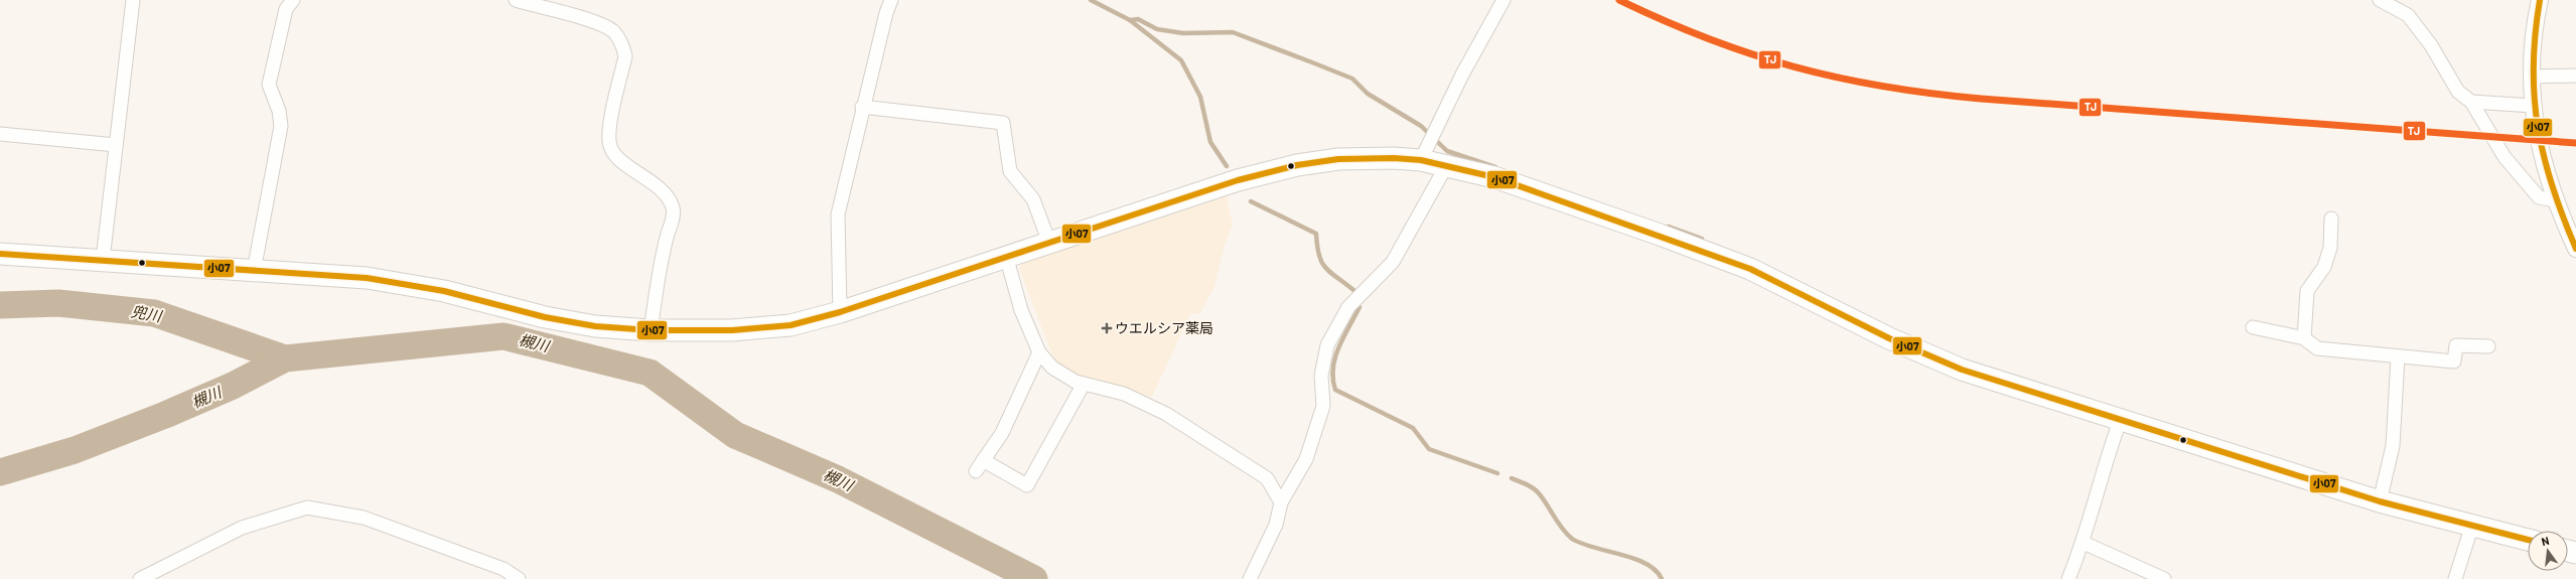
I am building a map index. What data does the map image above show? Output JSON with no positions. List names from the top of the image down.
{
  "water": ["兜川", "槻川"],
  "places": {
    "health": ["ウエルシア薬局"]
  },
  "lines": ["transit line TJ", "transit line 小07"],
  "north": "top"
}
